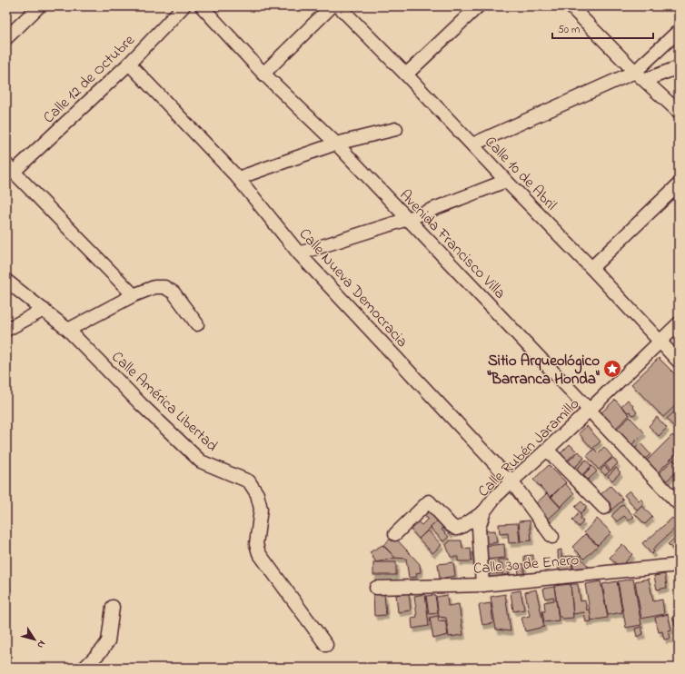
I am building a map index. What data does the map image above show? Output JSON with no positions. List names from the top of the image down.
{
  "streets": {
    "street": [
      "Calle 12 de Octubre",
      "Calle 10 de Abril",
      "Avenida Francisco Villa",
      "Calle Nueva Democracia",
      "Calle América Libertad",
      "Calle Rubén Jaramillo",
      "Calle 30 de Enero"
    ]
  },
  "crossings": [
    ["Calle 12 de Octubre", "Calle Nueva Democracia"],
    ["Calle 10 de Abril", "Calle Rubén Jaramillo"],
    ["Avenida Francisco Villa", "Calle Rubén Jaramillo"],
    ["Calle Nueva Democracia", "Calle Rubén Jaramillo"],
    ["Calle Rubén Jaramillo", "Calle 30 de Enero"]
  ],
  "places": {
    "place": ["Sitio Arqueológico \"Barranca Honda\""]
  },
  "scale_bar": "50 m",
  "north": "bottom right"
}
